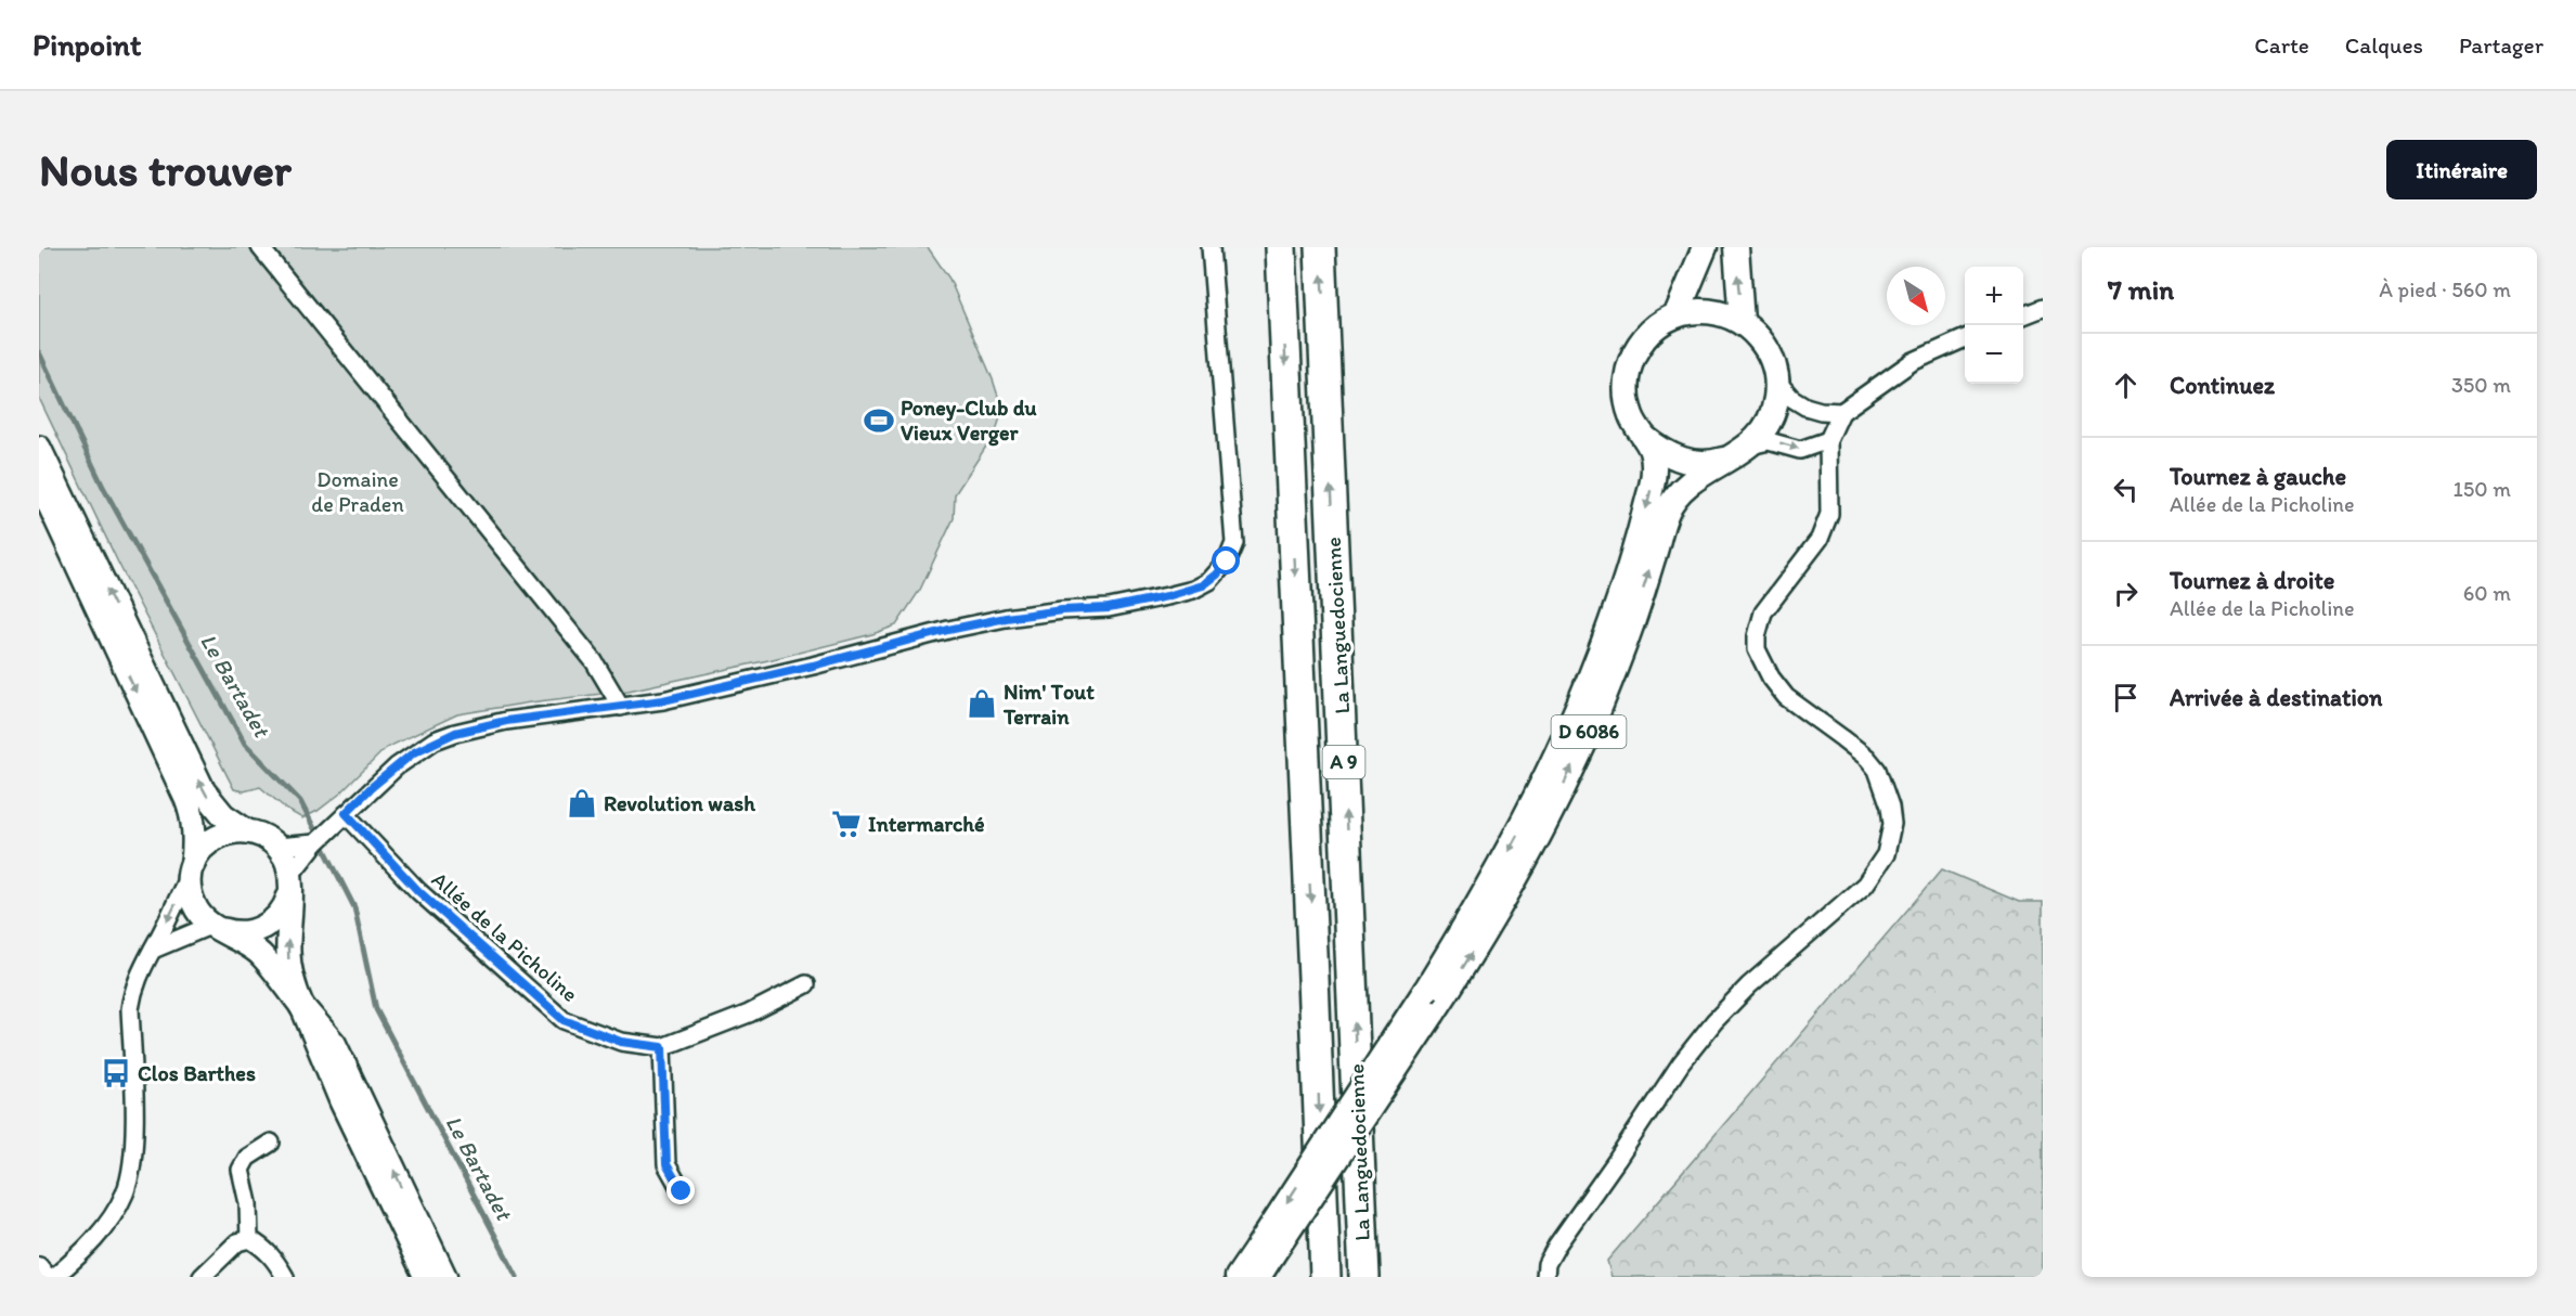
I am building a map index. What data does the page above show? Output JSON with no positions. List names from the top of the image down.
{
  "streets": {
    "highway": ["La Languedocienne", "A 9"],
    "main road": ["D 6086"],
    "street": ["Allée de la Picholine"]
  },
  "water": ["Le Bartadet"],
  "parks": ["Domaine de Praden"],
  "places": {
    "sports": ["Poney-Club du Vieux Verger"],
    "shop": ["Nim' Tout Terrain", "Revolution wash"],
    "supermarket": ["Intermarché"],
    "bus stop": ["Clos Barthes"]
  },
  "north": "bottom right",
  "page": {
    "header": "Pinpoint",
    "nav": ["Carte", "Calques", "Partager"],
    "buttons": "Itinéraire",
    "title": "Nous trouver",
    "heading": ["7 min", "À pied · 560 m"],
    "map_buttons": ["+", "−"],
    "list": [
      ["Continuez", "350 m"],
      ["Tournez à gauche", "Allée de la Picholine", "150 m"],
      ["Tournez à droite", "Allée de la Picholine", "60 m"],
      "Arrivée à destination"
    ]
  }
}
